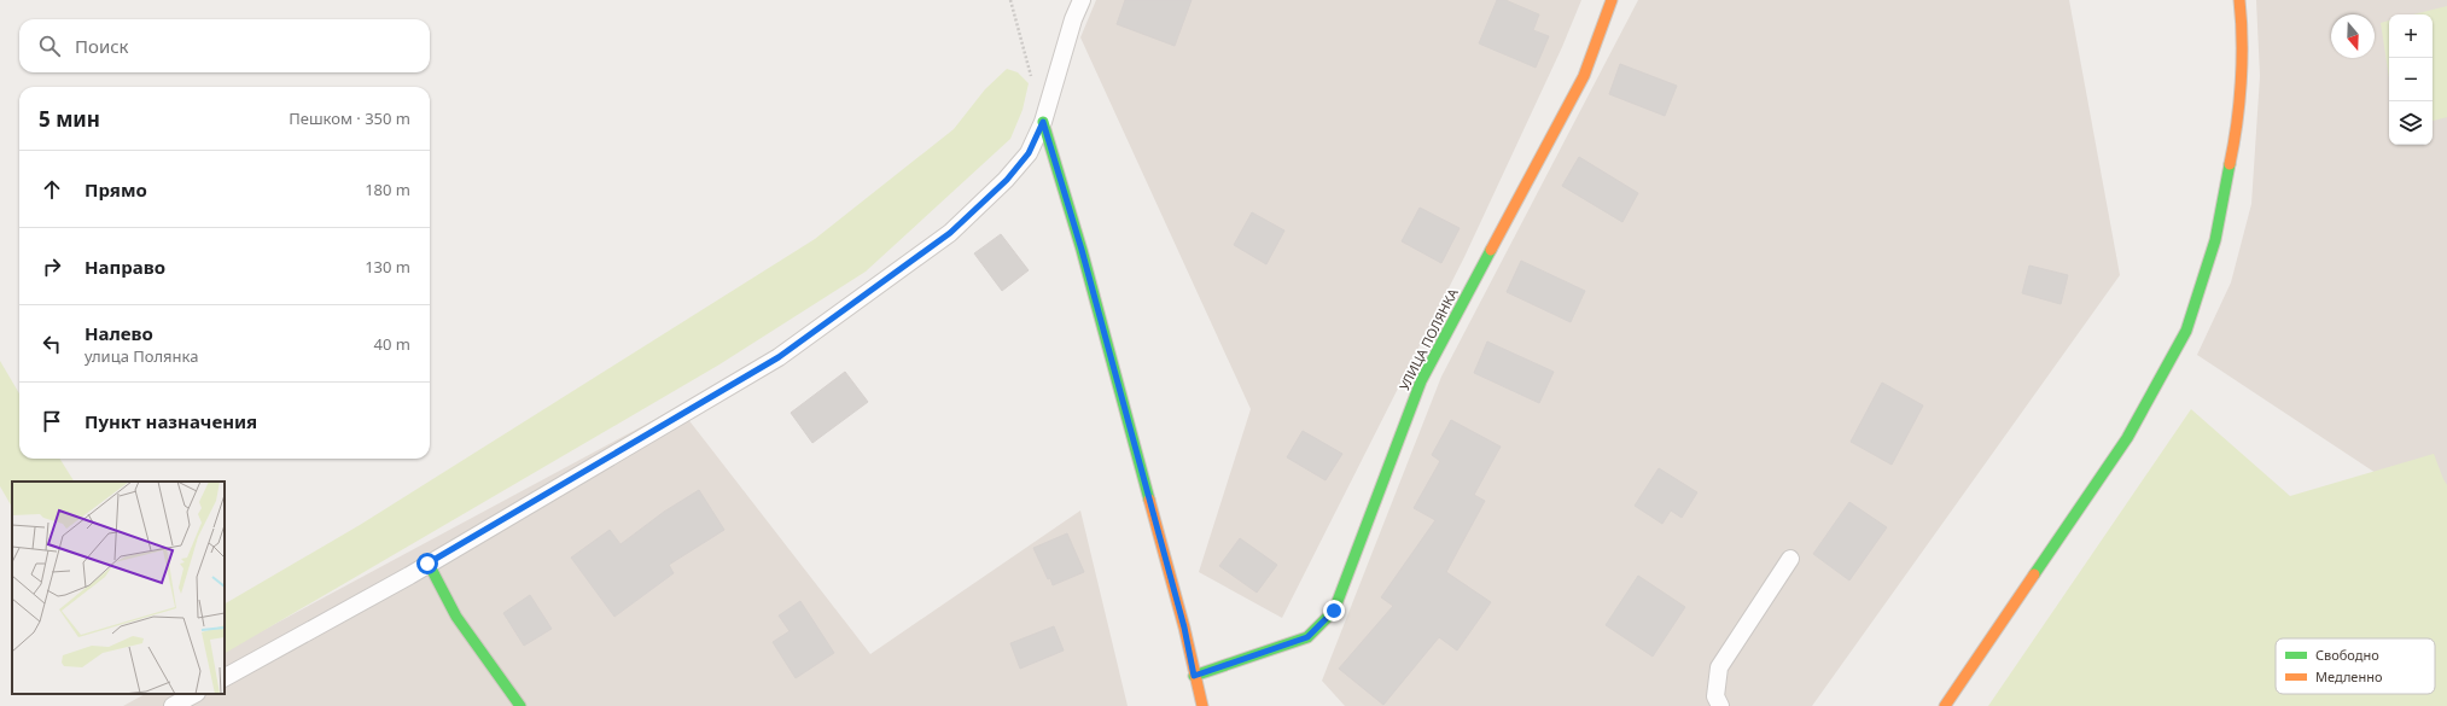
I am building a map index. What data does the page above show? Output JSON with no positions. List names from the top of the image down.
{
  "streets": {
    "street": ["УЛИЦА ПОЛЯНКА"]
  },
  "legend": ["Свободно", "Медленно"],
  "north": "bottom",
  "page": {
    "map_buttons": ["+", "−"],
    "search": "Поиск",
    "heading": ["5 мин", "Пешком · 350 m"],
    "list": [
      ["Прямо", "180 m"],
      ["Направо", "130 m"],
      ["Налево", "улица Полянка", "40 m"],
      "Пункт назначения"
    ]
  }
}
